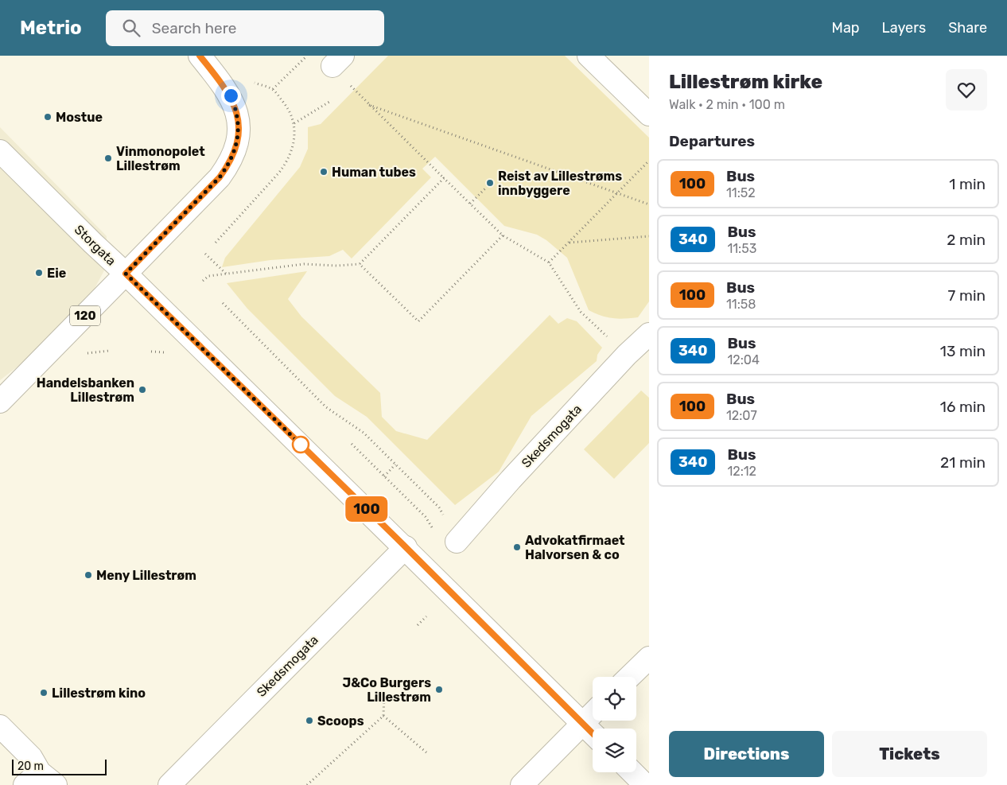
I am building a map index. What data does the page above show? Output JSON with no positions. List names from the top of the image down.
{
  "streets": {
    "main road": ["Storgata", "120", "Skedsmogata"]
  },
  "crossings": [
    ["Storgata", "120"],
    ["Storgata", "Skedsmogata"]
  ],
  "places": [
    "Mostue",
    "Vinmonopolet Lillestrøm",
    "Human tubes",
    "Reist av Lillestrøms innbyggere",
    "Eie",
    "Handelsbanken Lillestrøm",
    "Advokatfirmaet Halvorsen & co",
    "Meny Lillestrøm",
    "J&Co Burgers Lillestrøm",
    "Lillestrøm kino",
    "Scoops"
  ],
  "lines": ["bus line 100"],
  "scale_bar": "20 m",
  "page": {
    "header": "Metrio",
    "search": "Search here",
    "nav": ["Map", "Layers", "Share"],
    "on_map": "100",
    "heading": [
      ["Lillestrøm kirke", "Walk · 2 min · 100 m"],
      "Departures"
    ],
    "list": [
      {
        "mark": "100",
        "name": "Bus",
        "note": "11:52",
        "value": "1 min"
      },
      {
        "mark": "340",
        "name": "Bus",
        "note": "11:53",
        "value": "2 min"
      },
      {
        "mark": "100",
        "name": "Bus",
        "note": "11:58",
        "value": "7 min"
      },
      {
        "mark": "340",
        "name": "Bus",
        "note": "12:04",
        "value": "13 min"
      },
      {
        "mark": "100",
        "name": "Bus",
        "note": "12:07",
        "value": "16 min"
      },
      {
        "mark": "340",
        "name": "Bus",
        "note": "12:12",
        "value": "21 min"
      }
    ],
    "buttons": ["Directions", "Tickets"],
    "scale": "20 m"
  }
}
